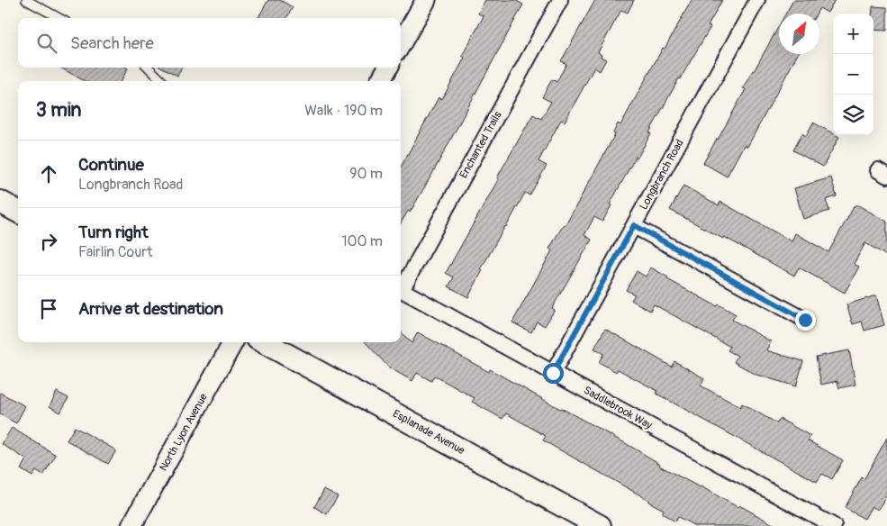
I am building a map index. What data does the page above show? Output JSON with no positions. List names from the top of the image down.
{
  "streets": {
    "main road": ["Esplanade Avenue"],
    "street": [
      "Enchanted Trails",
      "Longbranch Road",
      "Saddlebrook Way",
      "North Lyon Avenue"
    ]
  },
  "crossings": [
    ["Enchanted Trails", "Saddlebrook Way"],
    ["Longbranch Road", "Saddlebrook Way"]
  ],
  "north": "top right",
  "page": {
    "map_buttons": ["+", "−"],
    "search": "Search here",
    "heading": ["3 min", "Walk · 190 m"],
    "list": [
      ["Continue", "Longbranch Road", "90 m"],
      ["Turn right", "Fairlin Court", "100 m"],
      "Arrive at destination"
    ]
  }
}
